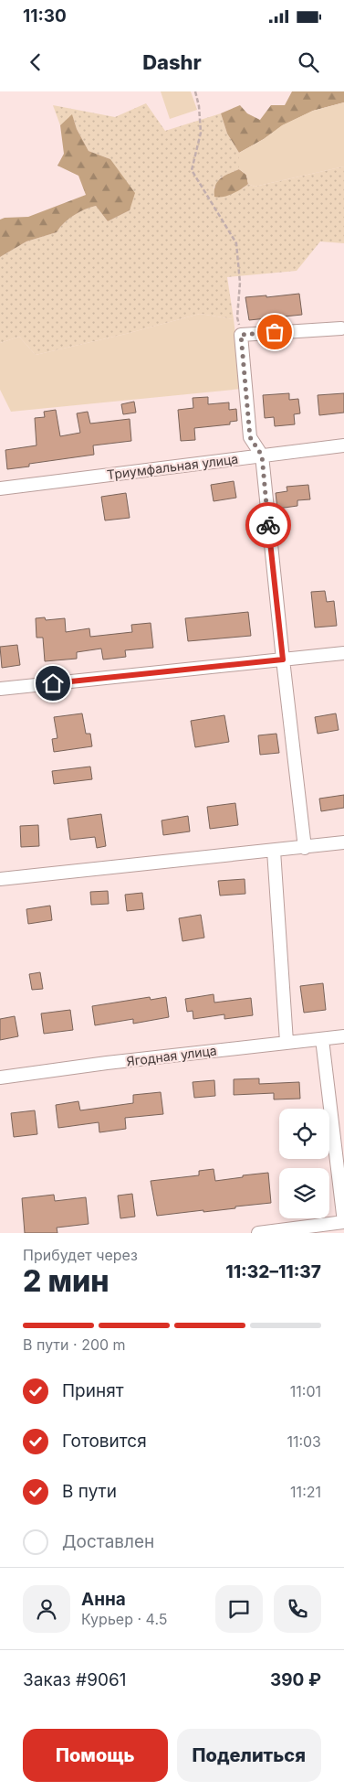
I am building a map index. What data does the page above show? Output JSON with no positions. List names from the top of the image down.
{
  "streets": {
    "street": ["Триумфальная улица", "Ягодная улица"]
  },
  "page": {
    "status": "11:30",
    "header": "Dashr",
    "heading": ["2 мин", "Прибудет через", "11:32–11:37"],
    "panel": [
      "Анна",
      "Курьер · 4.5",
      "Заказ #9061",
      "390 ₽"
    ],
    "bar": "В пути · 200 m",
    "list": [
      ["Принят", "11:01"],
      ["Готовится", "11:03"],
      ["В пути", "11:21"],
      "Доставлен"
    ],
    "buttons": ["Помощь", "Поделиться"]
  }
}
